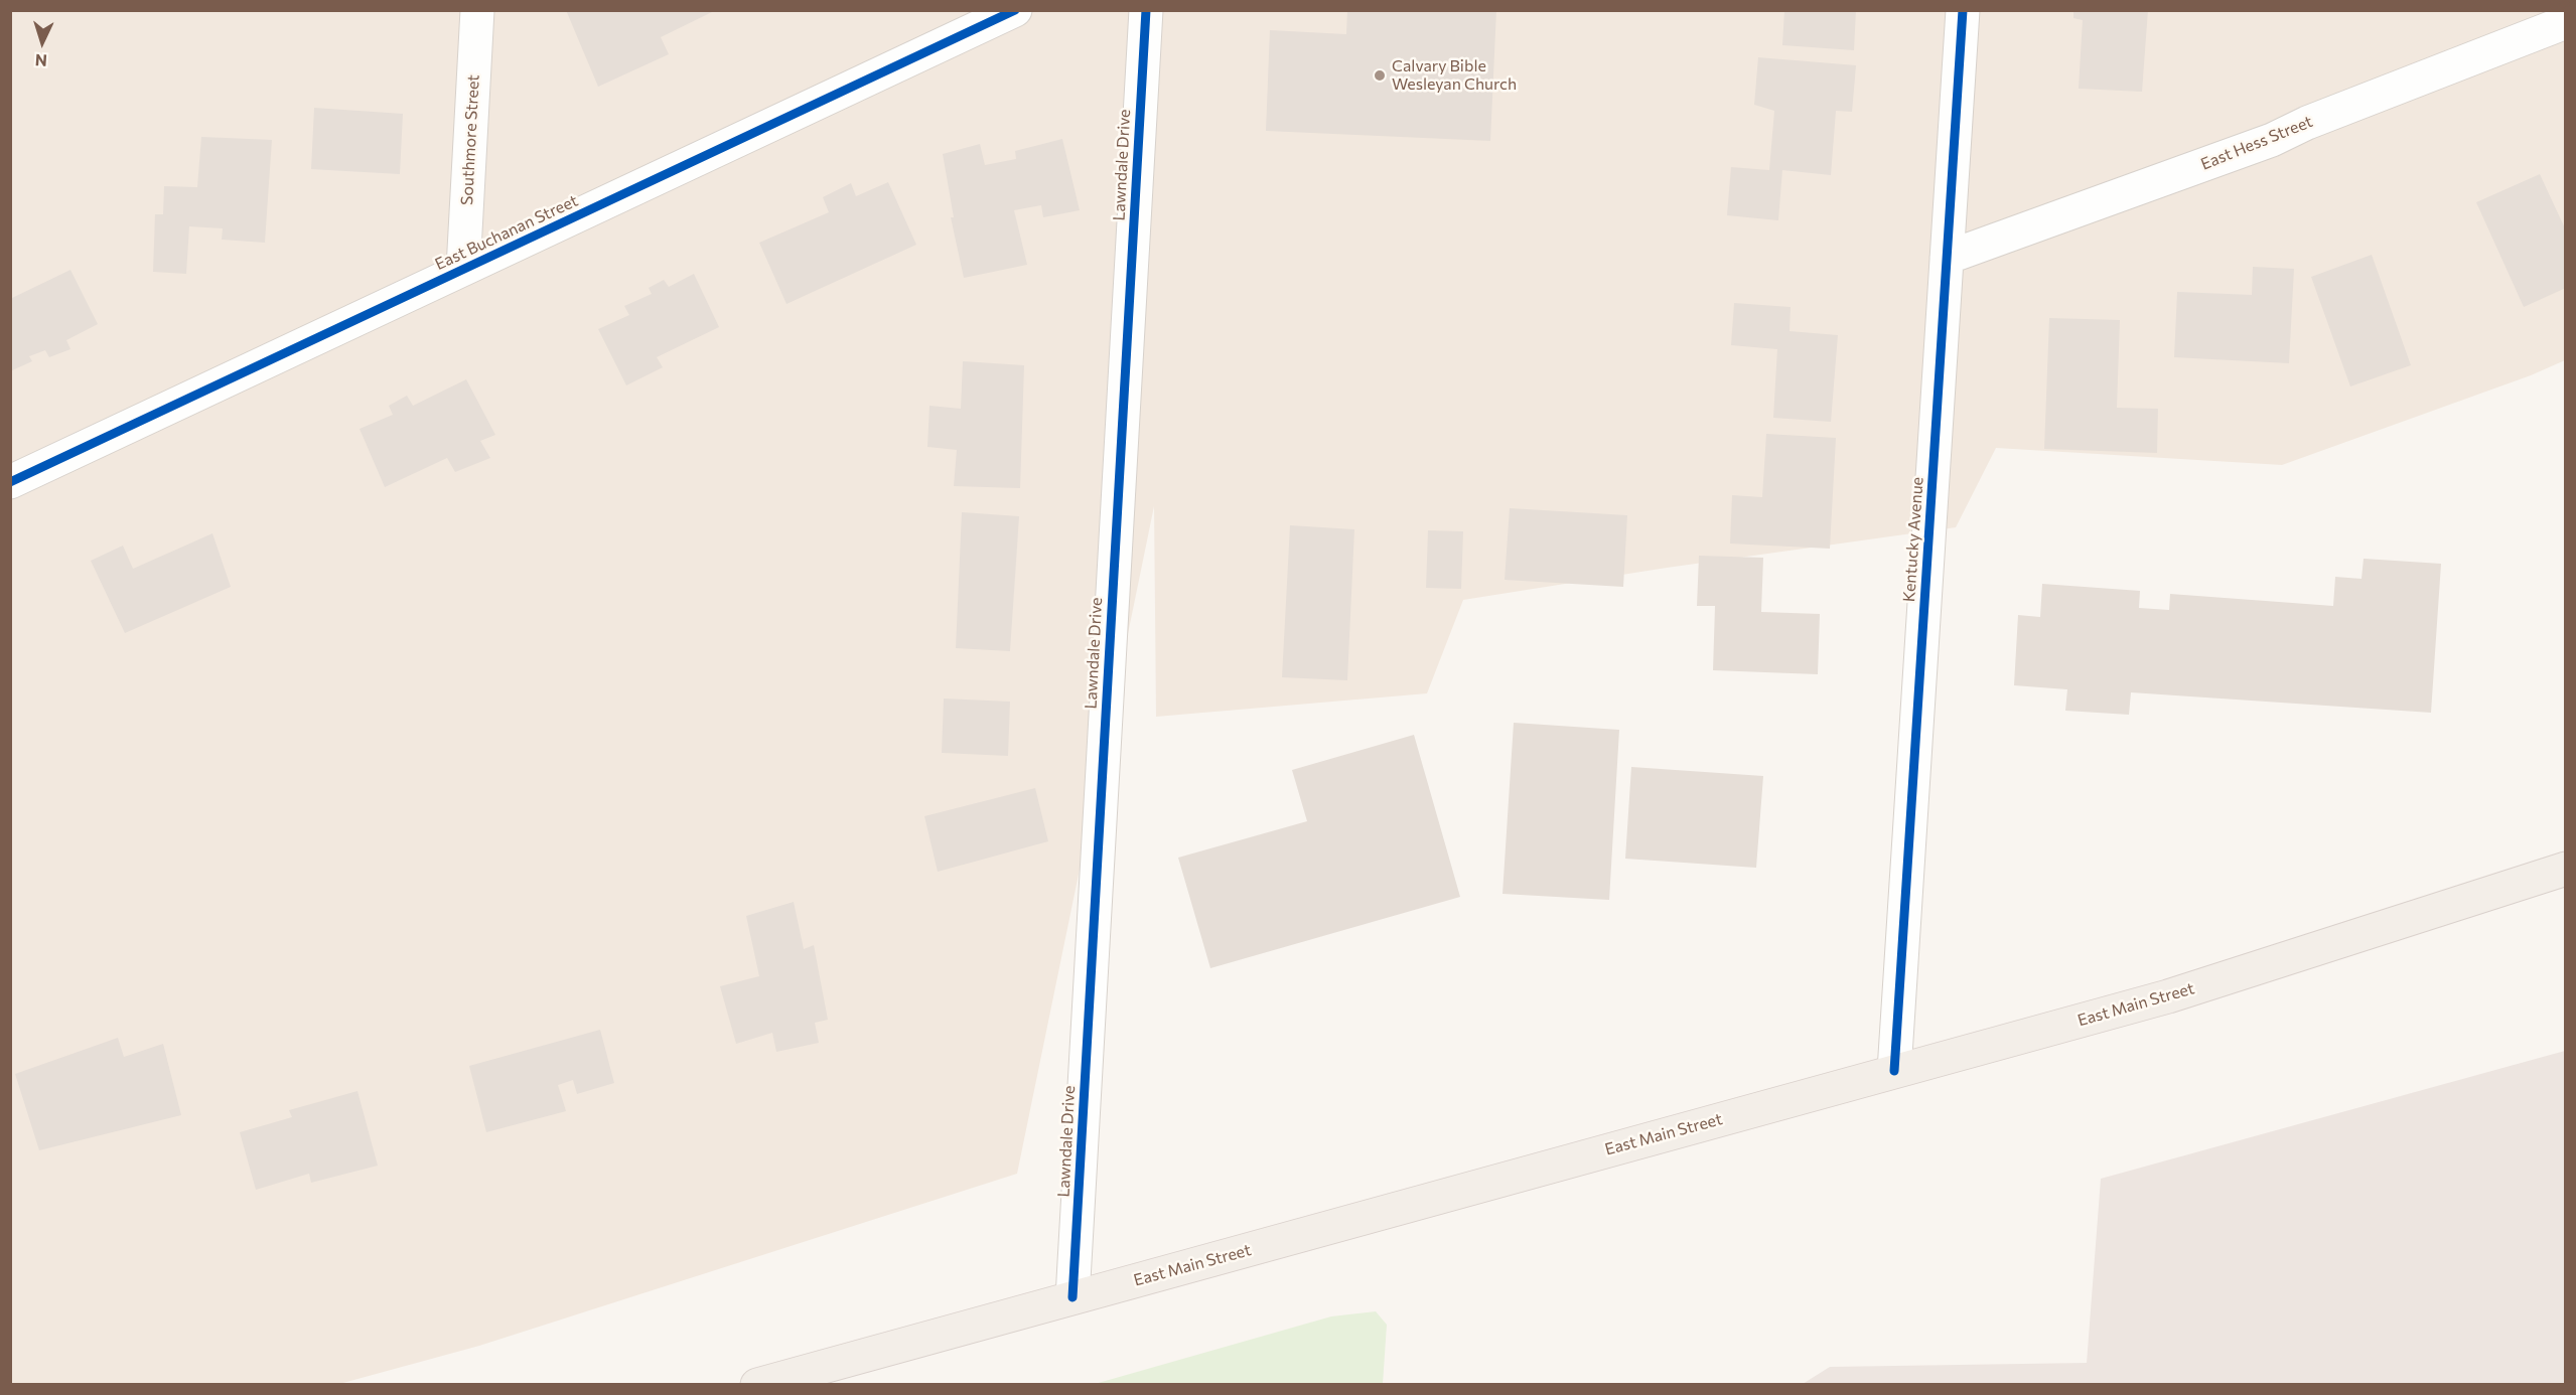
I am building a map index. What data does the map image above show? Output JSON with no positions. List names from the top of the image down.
{
  "streets": {
    "main road": ["East Main Street"],
    "street": [
      "Southmore Street",
      "East Hess Street",
      "Lawndale Drive",
      "East Buchanan Street",
      "Kentucky Avenue"
    ]
  },
  "crossings": [
    ["Southmore Street", "East Buchanan Street"],
    ["East Hess Street", "Kentucky Avenue"],
    ["Lawndale Drive", "East Main Street"],
    ["Kentucky Avenue", "East Main Street"]
  ],
  "places": ["Calvary Bible Wesleyan Church"],
  "north": "bottom"
}
